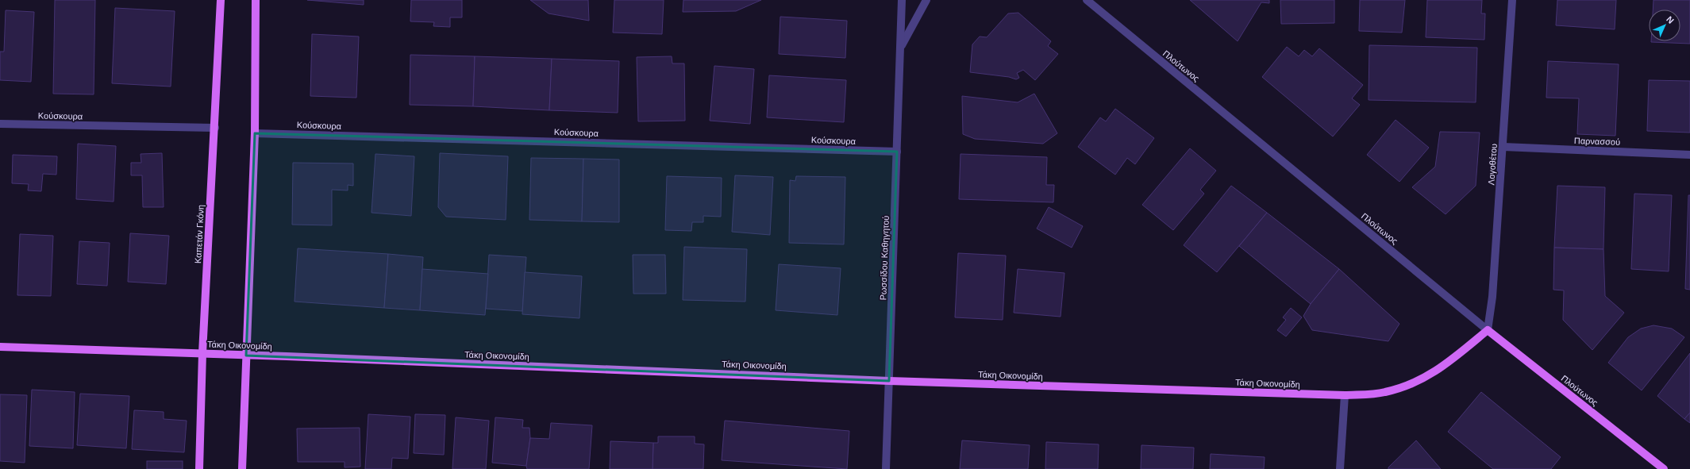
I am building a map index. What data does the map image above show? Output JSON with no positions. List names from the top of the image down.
{
  "streets": {
    "main road": ["Πλούτωνος", "Καπετάν Γκόνη", "Τάκη Οικονομίδη"],
    "street": [
      "Κούσκουρα",
      "Παρνασσού",
      "Λογοθέτου",
      "Ρωσσίδου Καθηγητού"
    ]
  },
  "crossings": [
    ["Πλούτωνος", "Λογοθέτου"],
    ["Πλούτωνος", "Τάκη Οικονομίδη"],
    ["Κούσκουρα", "Καπετάν Γκόνη"],
    ["Κούσκουρα", "Ρωσσίδου Καθηγητού"],
    ["Παρνασσού", "Λογοθέτου"],
    ["Λογοθέτου", "Τάκη Οικονομίδη"],
    ["Καπετάν Γκόνη", "Τάκη Οικονομίδη"],
    ["Ρωσσίδου Καθηγητού", "Τάκη Οικονομίδη"]
  ],
  "north": "top right"
}
